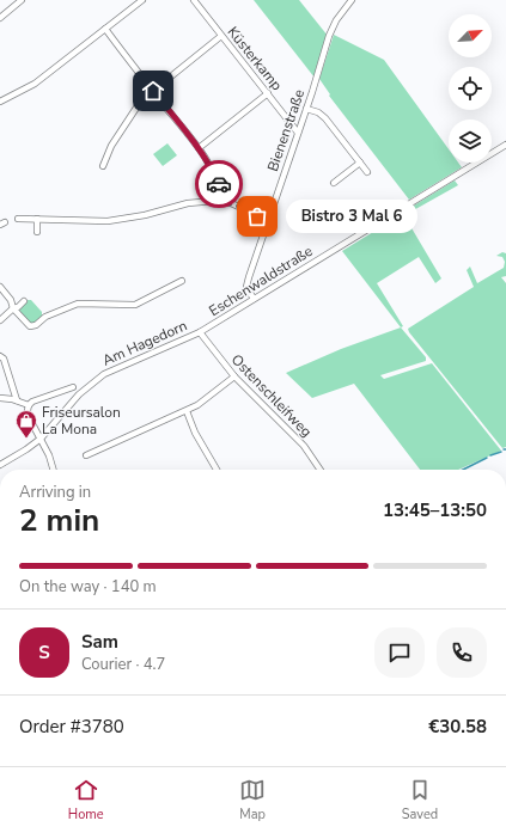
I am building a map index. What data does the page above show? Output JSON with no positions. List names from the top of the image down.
{
  "streets": {
    "street": [
      "Küsterkamp",
      "Bienenstraße",
      "Eschenwaldstraße",
      "Am Hagedorn",
      "Ostenschleifweg"
    ]
  },
  "crossings": [
    ["Küsterkamp", "Bienenstraße"],
    ["Bienenstraße", "Eschenwaldstraße"],
    ["Eschenwaldstraße", "Am Hagedorn"],
    ["Eschenwaldstraße", "Ostenschleifweg"],
    ["Am Hagedorn", "Ostenschleifweg"]
  ],
  "places": {
    "other": ["Bistro 3 Mal 6"],
    "shop": ["Friseursalon La Mona"]
  },
  "north": "top right",
  "page": {
    "bubble": "Bistro 3 Mal 6",
    "heading": ["2 min", "Arriving in", "13:45–13:50"],
    "panel": [
      "Sam",
      "Courier · 4.7",
      "Order #3780",
      "€30.58"
    ],
    "bar": "On the way · 140 m",
    "round": "S",
    "tabs": ["Home", "Map", "Saved"]
  }
}
